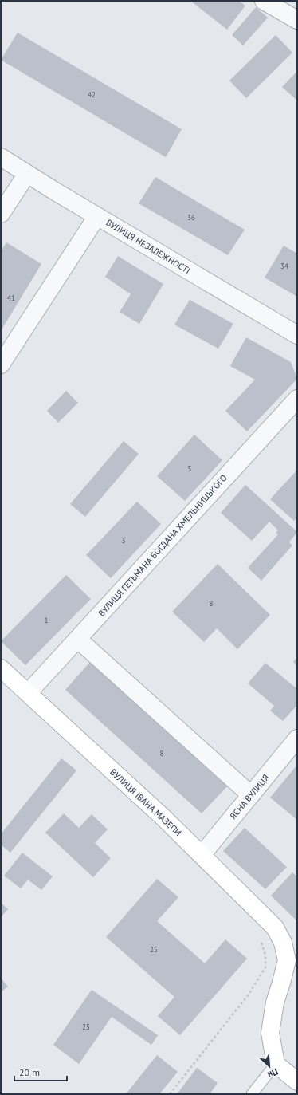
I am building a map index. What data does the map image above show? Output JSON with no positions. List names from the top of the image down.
{
  "streets": {
    "main road": ["ВУЛИЦЯ ІВАНА МАЗЕПИ"],
    "street": ["ВУЛИЦЯ НЕЗАЛЕЖНОСТІ", "ВУЛИЦЯ ГЕТЬМАНА БОГДАНА ХМЕЛЬНИЦЬКОГО", "ЯСНА ВУЛИЦЯ"]
  },
  "crossings": [
    ["ВУЛИЦЯ ГЕТЬМАНА БОГДАНА ХМЕЛЬНИЦЬКОГО", "ВУЛИЦЯ ІВАНА МАЗЕПИ"],
    ["ЯСНА ВУЛИЦЯ", "ВУЛИЦЯ ІВАНА МАЗЕПИ"]
  ],
  "house_numbers": [
    "42",
    "36",
    "34",
    "41",
    "5",
    "3",
    "8",
    "1",
    "8",
    "25",
    "25"
  ],
  "scale_bar": "20 m",
  "north": "bottom right"
}
